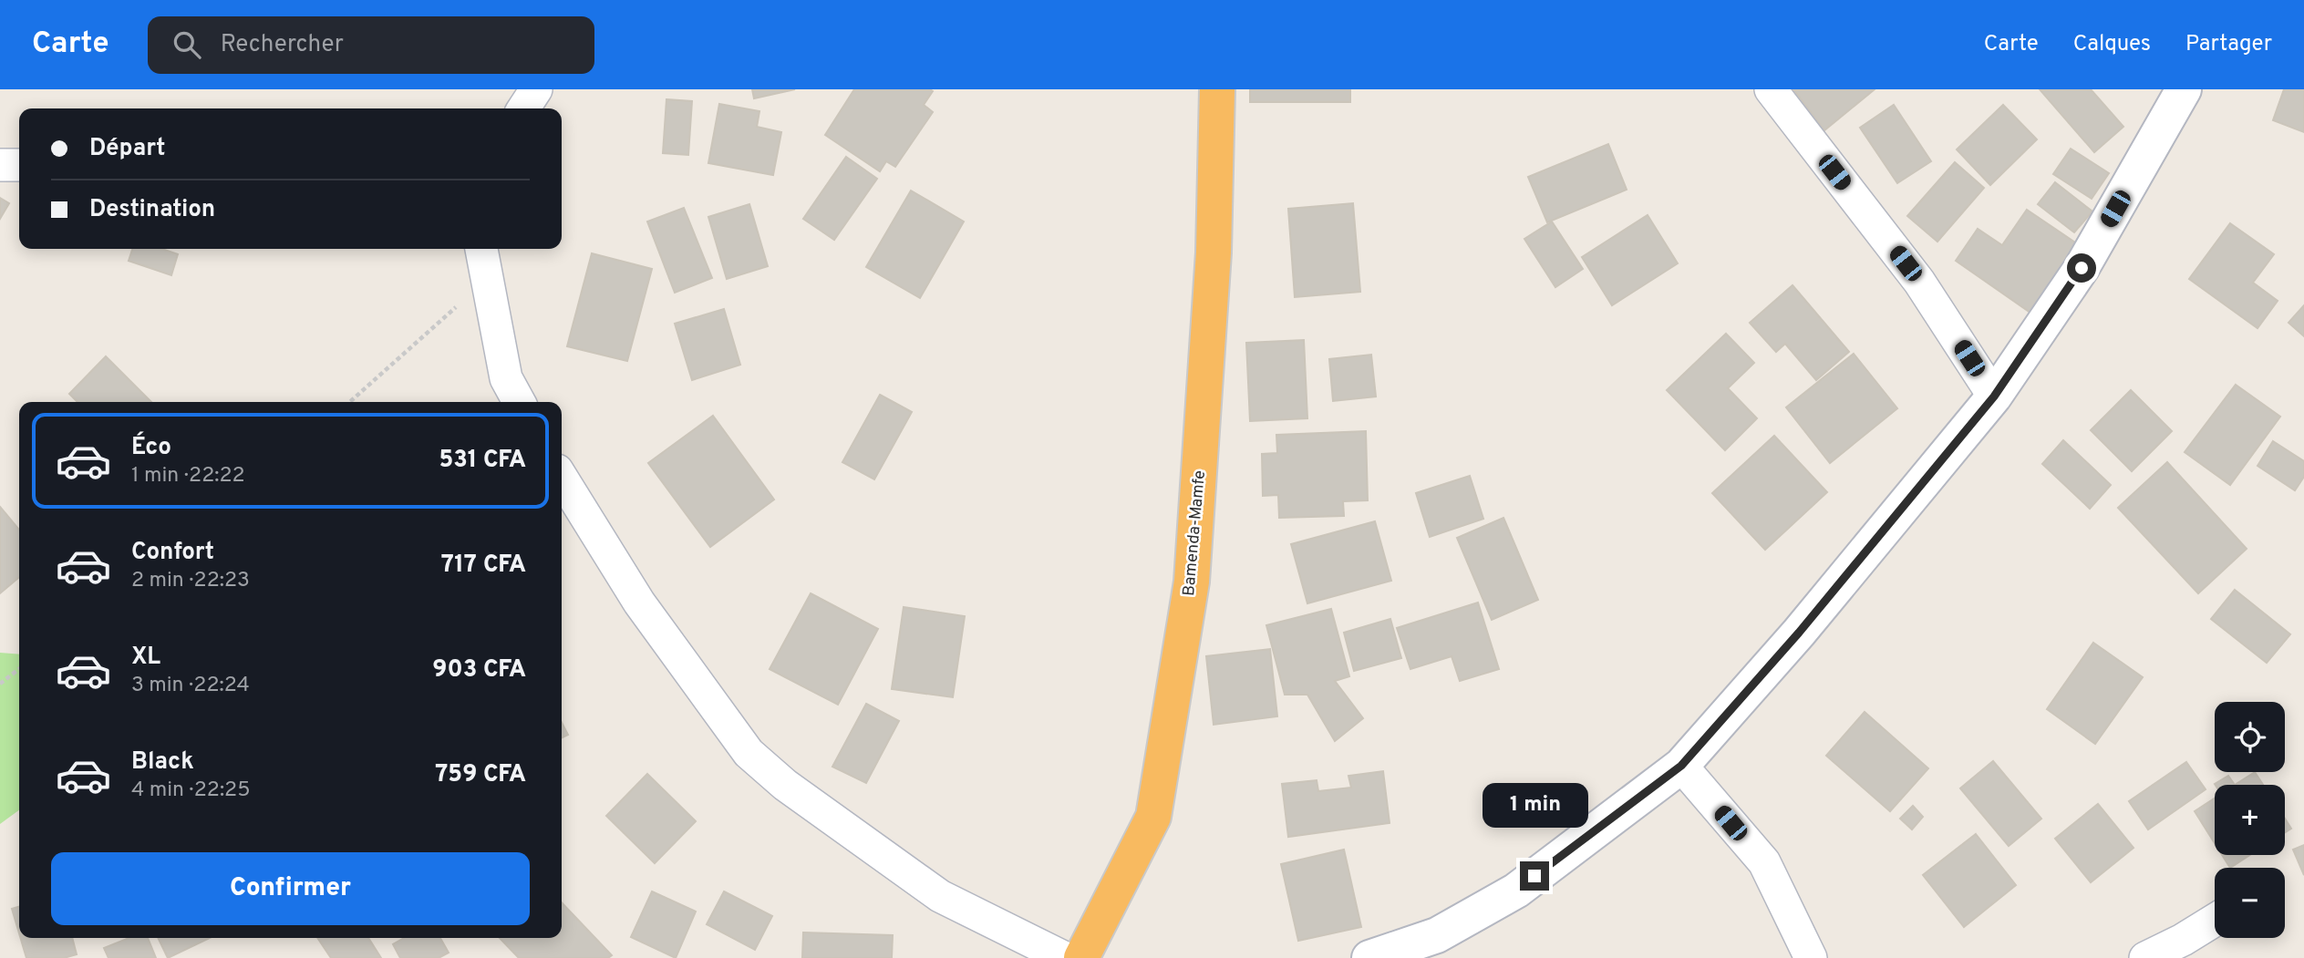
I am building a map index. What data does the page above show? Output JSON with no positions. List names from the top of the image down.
{
  "streets": {
    "highway": ["Bamenda-Mamfe"]
  },
  "page": {
    "header": "Carte",
    "search": "Rechercher",
    "nav": ["Carte", "Calques", "Partager"],
    "banner": ["Départ", "Destination"],
    "list": [
      {
        "name": "Éco",
        "note": "1 min · 22:22",
        "value": "531 CFA"
      },
      {
        "name": "Confort",
        "note": "2 min · 22:23",
        "value": "717 CFA"
      },
      {
        "name": "XL",
        "note": "3 min · 22:24",
        "value": "903 CFA"
      },
      {
        "name": "Black",
        "note": "4 min · 22:25",
        "value": "759 CFA"
      }
    ],
    "map_buttons": ["+", "−"],
    "bubble": "1 min",
    "buttons": "Confirmer"
  }
}
